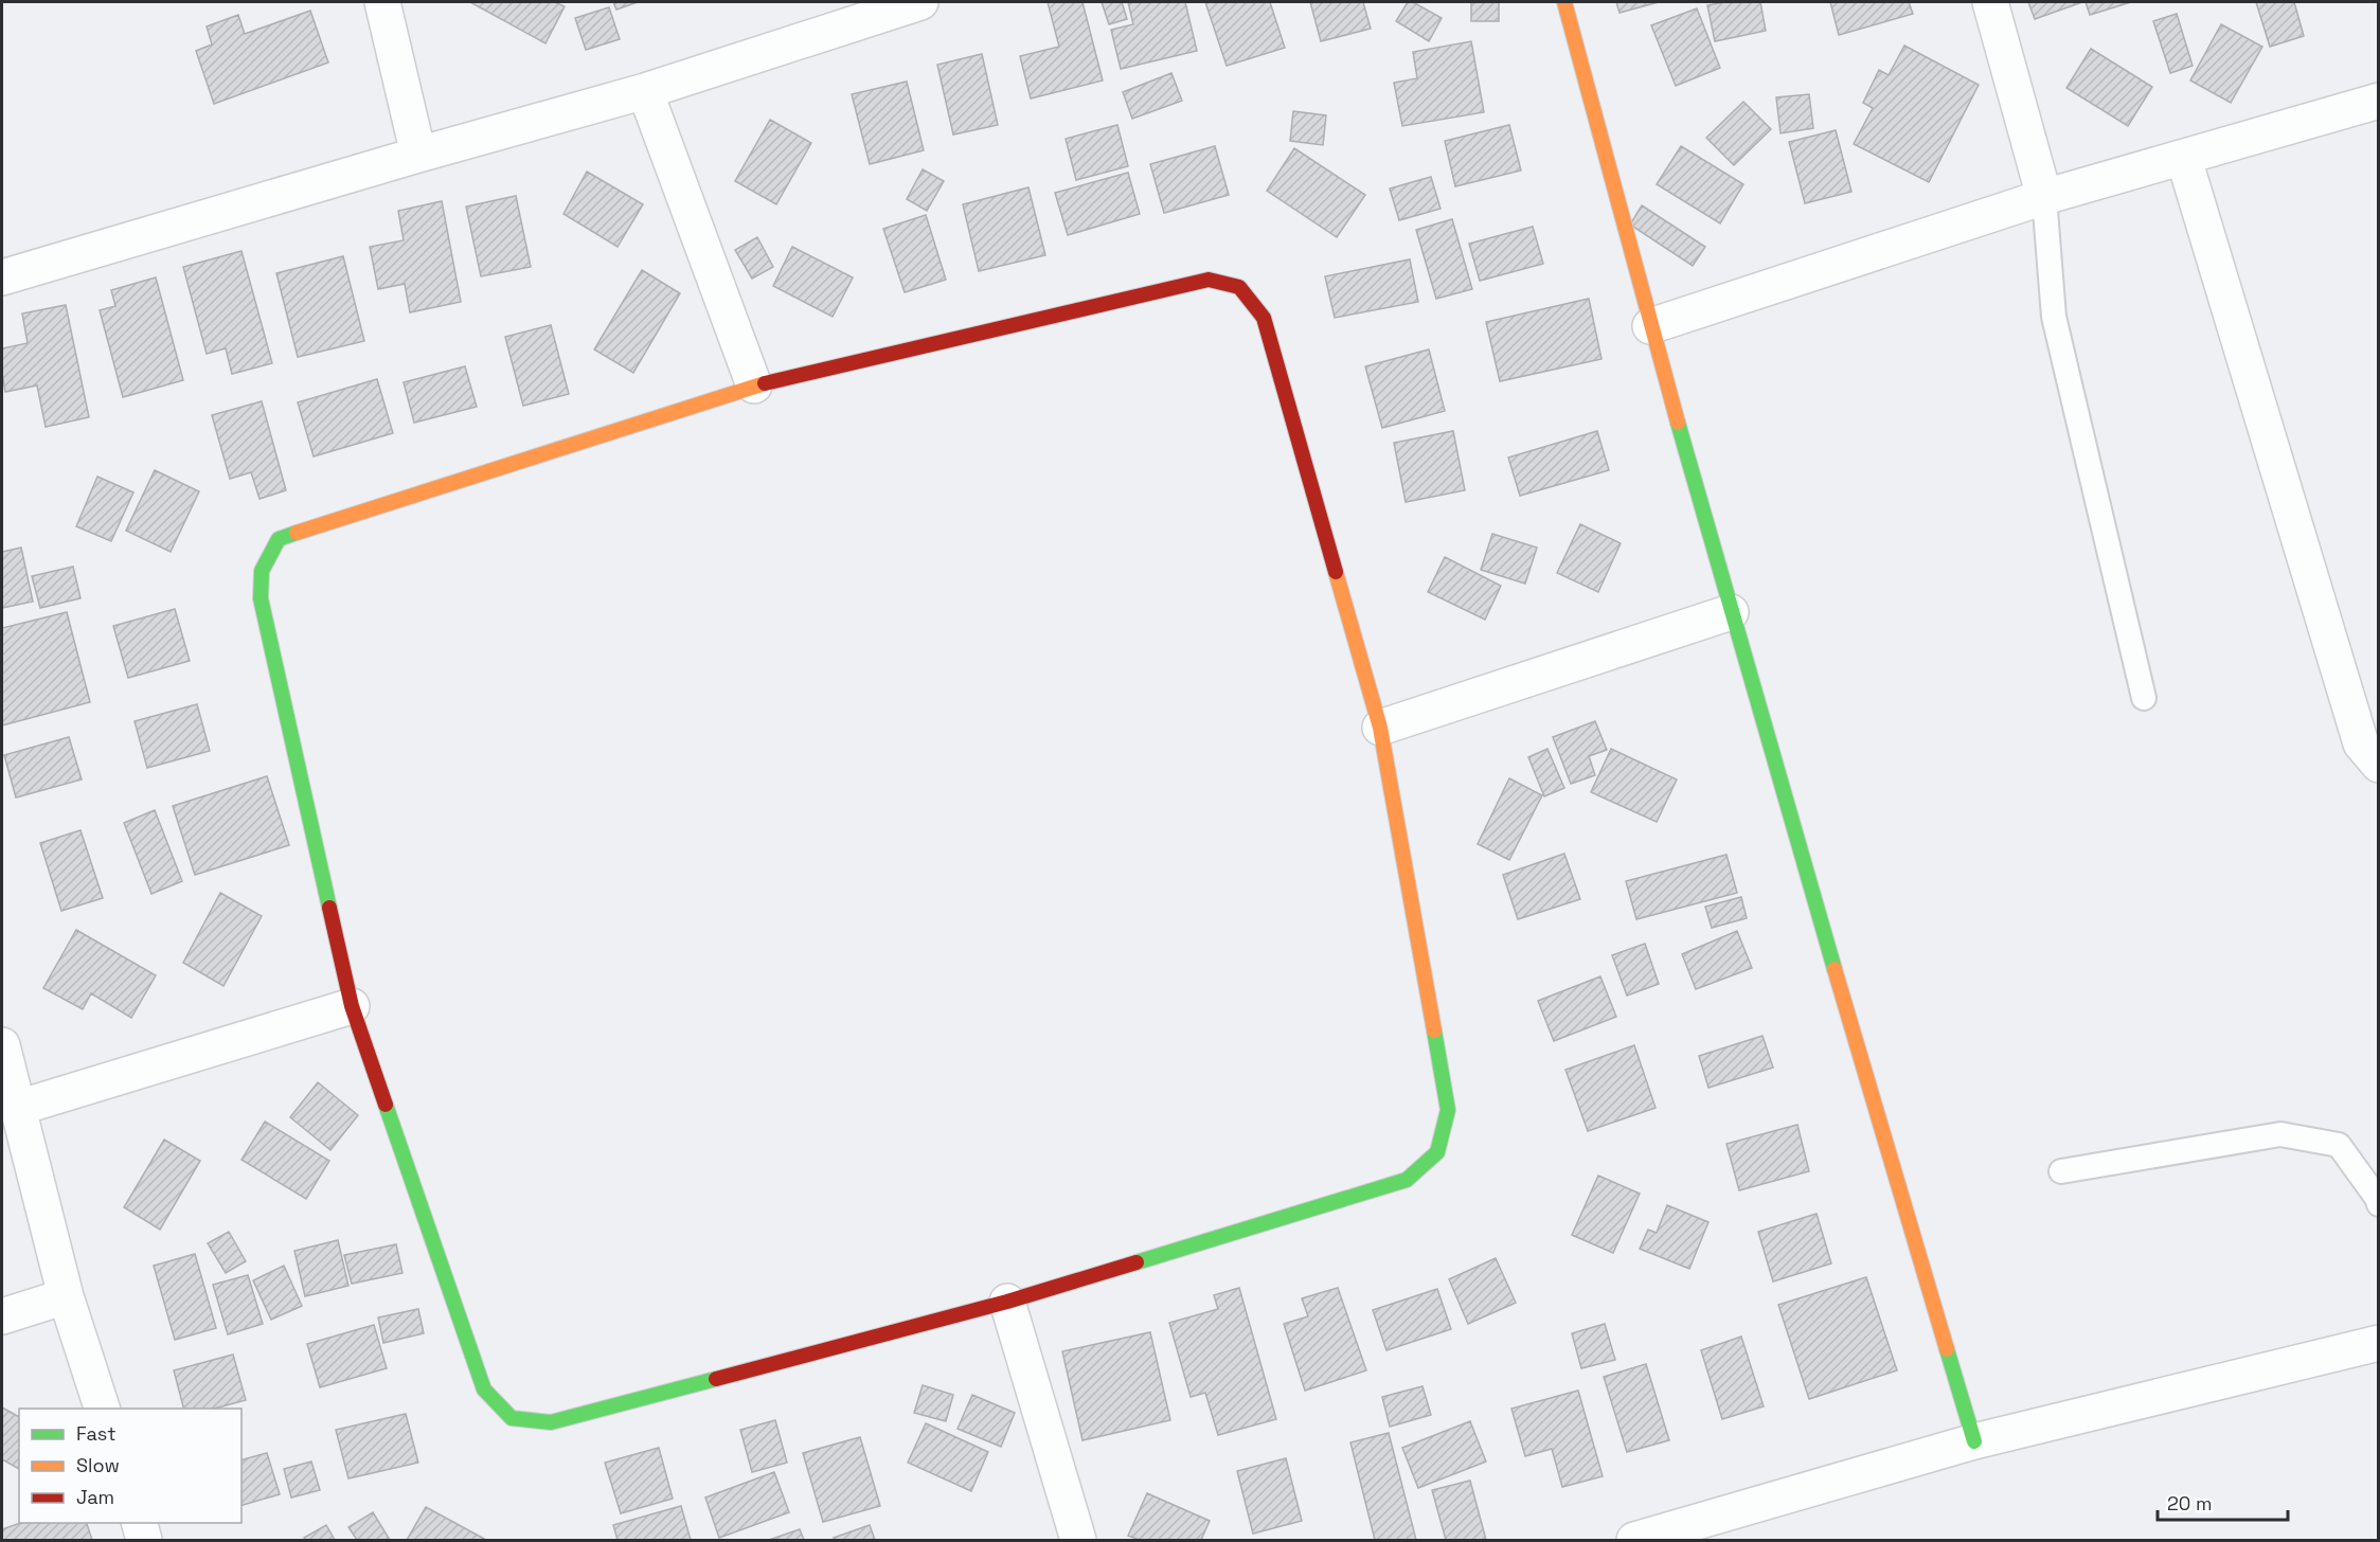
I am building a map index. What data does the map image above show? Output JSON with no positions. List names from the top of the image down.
{
  "legend": ["Fast", "Slow", "Jam"],
  "scale_bar": "20 m"
}
